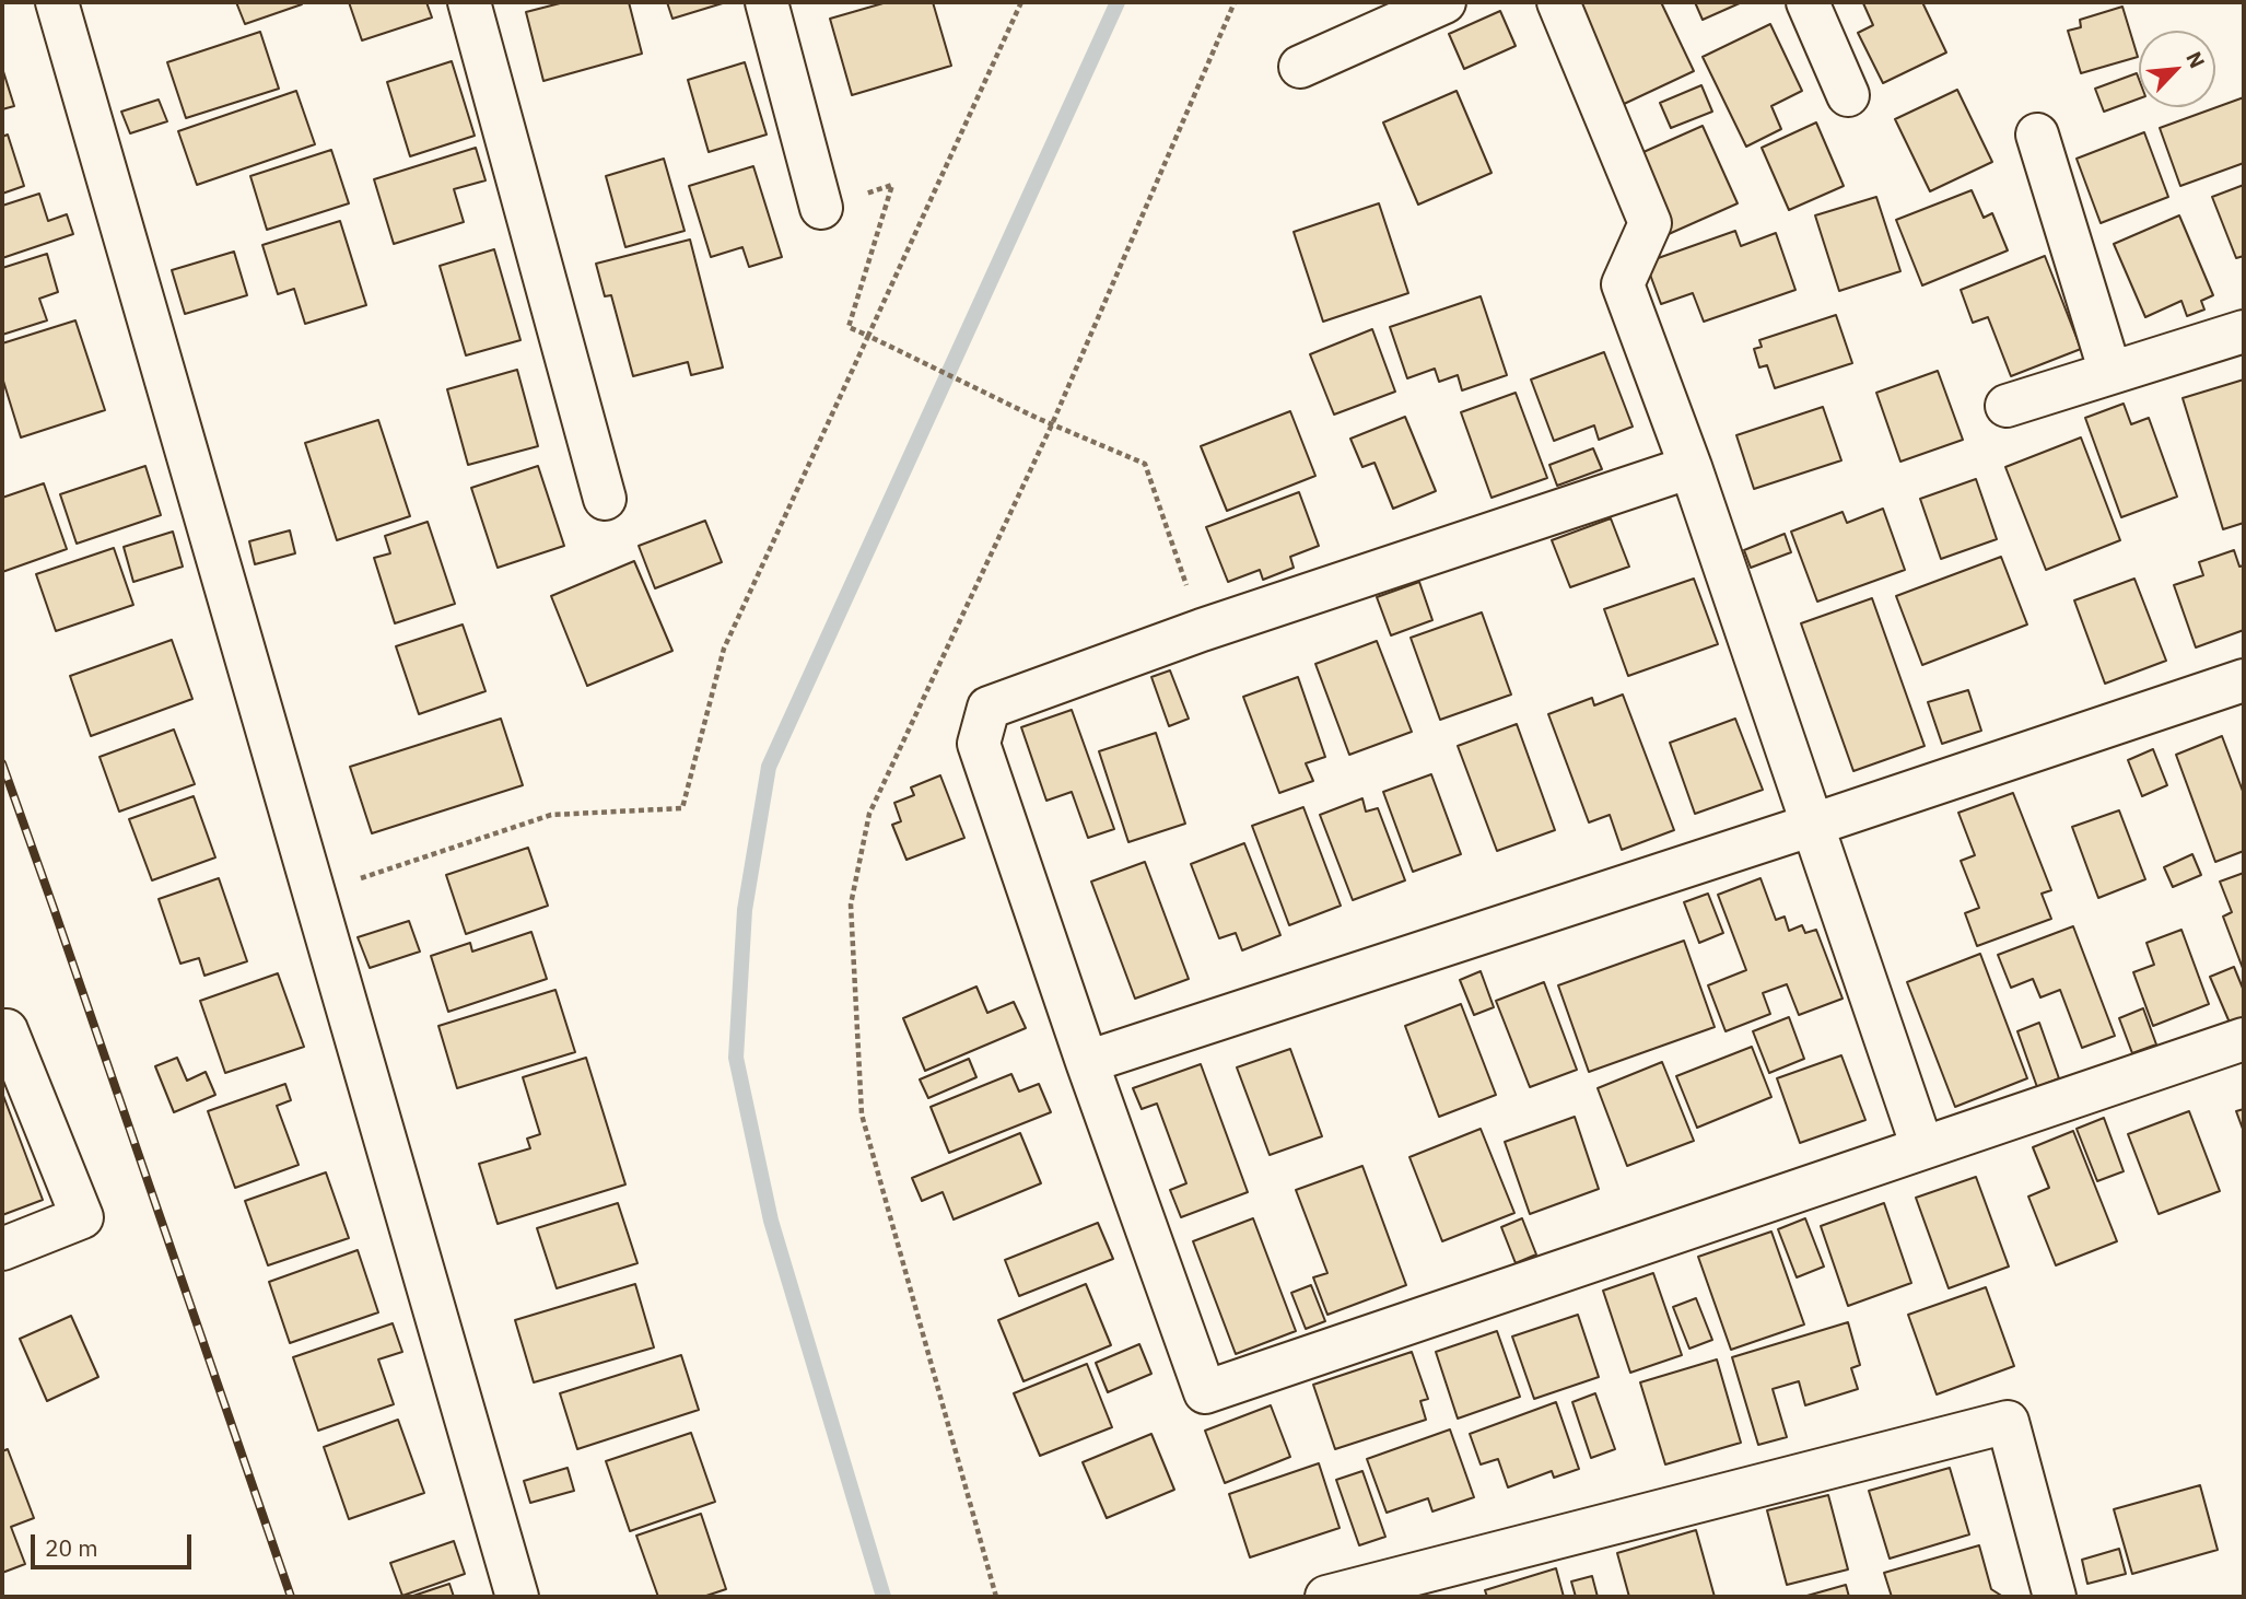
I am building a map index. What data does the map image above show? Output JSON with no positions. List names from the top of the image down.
{
  "scale_bar": "20 m",
  "north": "top right"
}
